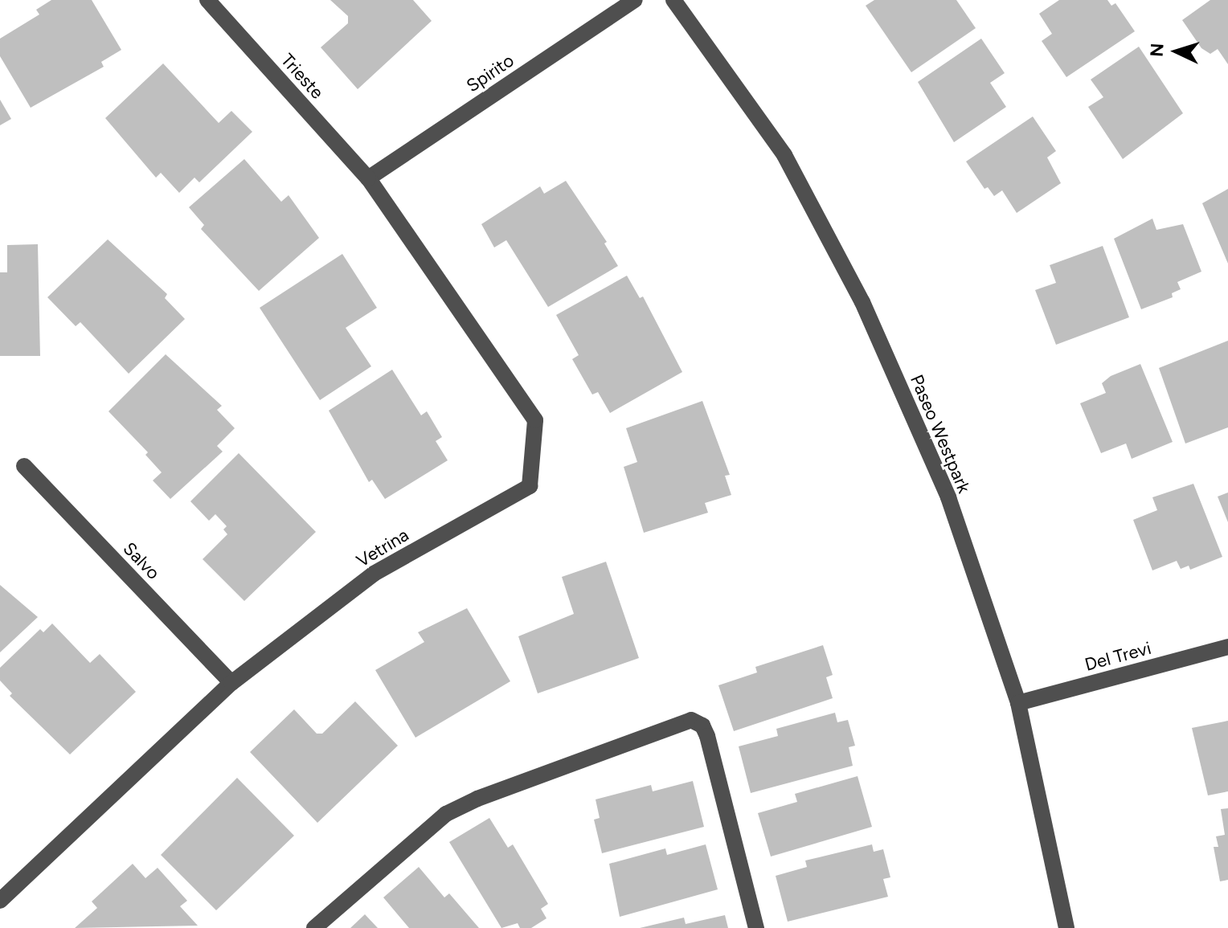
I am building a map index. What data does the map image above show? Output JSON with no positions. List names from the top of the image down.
{
  "streets": {
    "street": [
      "Spirito",
      "Trieste",
      "Paseo Westpark",
      "Vetrina",
      "Salvo",
      "Del Trevi"
    ]
  },
  "crossings": [
    ["Spirito", "Trieste"],
    ["Spirito", "Vetrina"],
    ["Trieste", "Vetrina"],
    ["Paseo Westpark", "Del Trevi"],
    ["Vetrina", "Salvo"]
  ],
  "north": "left"
}
